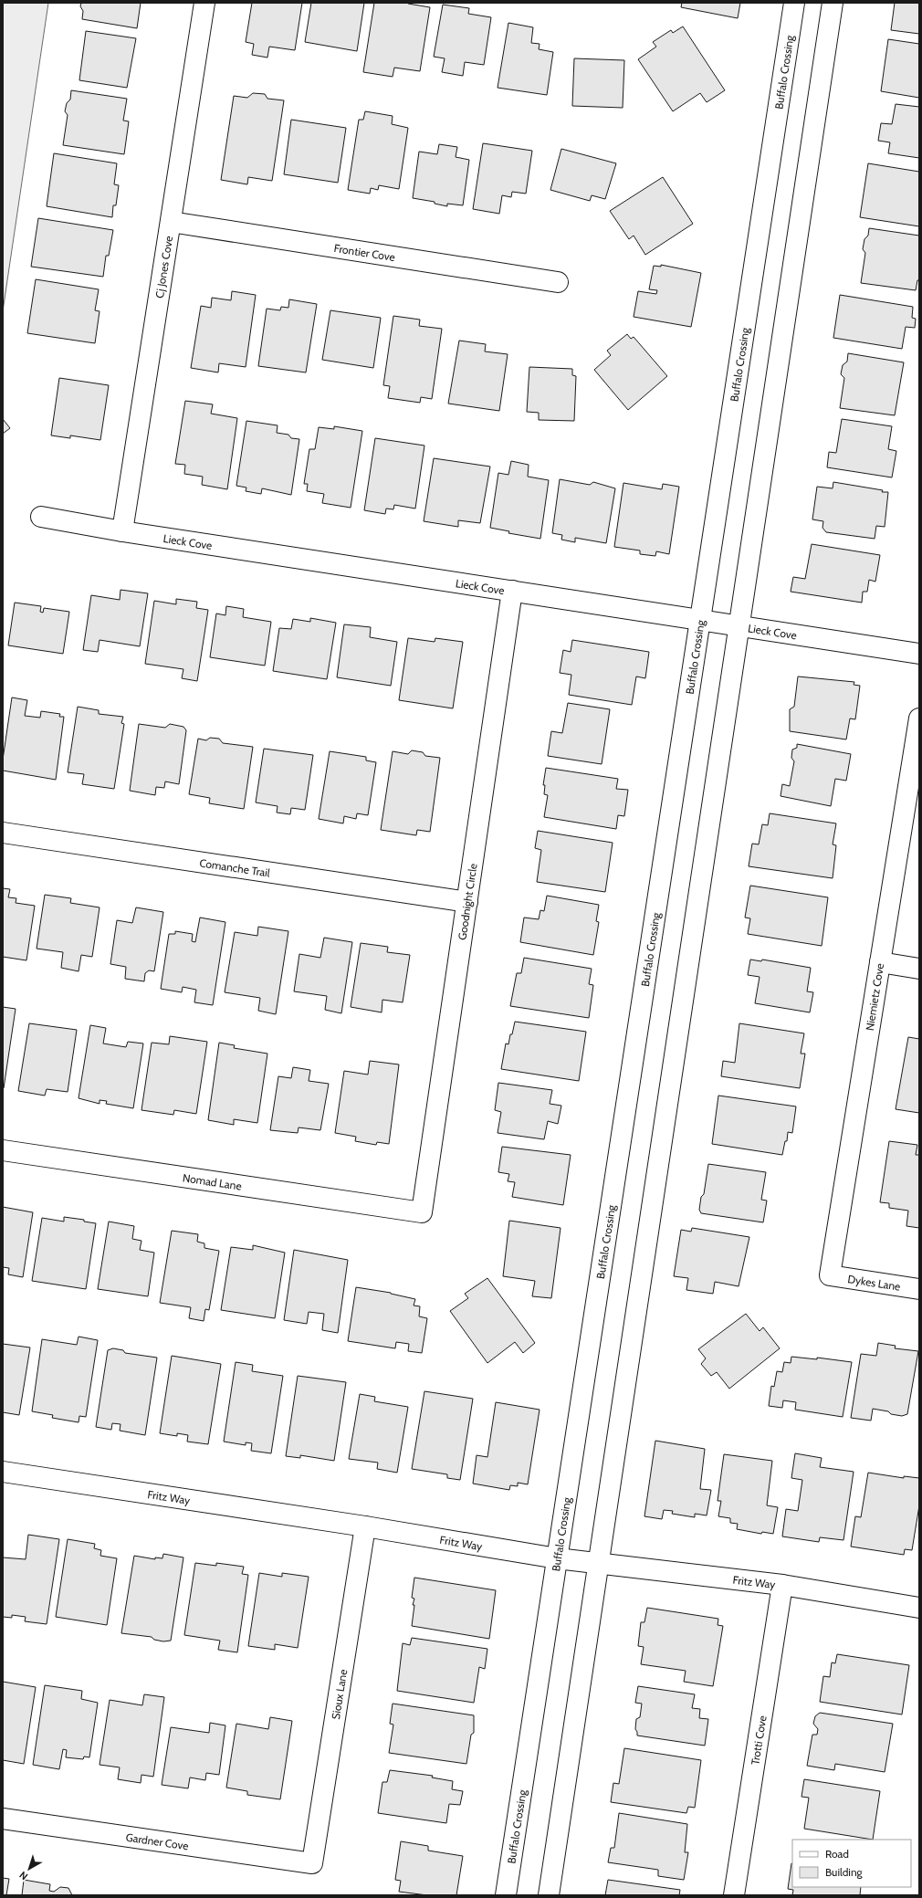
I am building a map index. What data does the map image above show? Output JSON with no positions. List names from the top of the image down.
{
  "streets": {
    "street": [
      "Buffalo Crossing",
      "Frontier Cove",
      "Cj Jones Cove",
      "Lieck Cove",
      "Comanche Trail",
      "Goodnight Circle",
      "Niemietz Cove",
      "Nomad Lane",
      "Dykes Lane",
      "Fritz Way",
      "Sioux Lane",
      "Trotti Cove",
      "Gardner Cove"
    ]
  },
  "crossings": [
    ["Buffalo Crossing", "Lieck Cove"],
    ["Buffalo Crossing", "Fritz Way"],
    ["Frontier Cove", "Cj Jones Cove"],
    ["Cj Jones Cove", "Lieck Cove"],
    ["Lieck Cove", "Goodnight Circle"],
    ["Comanche Trail", "Goodnight Circle"],
    ["Goodnight Circle", "Nomad Lane"],
    ["Niemietz Cove", "Dykes Lane"],
    ["Fritz Way", "Sioux Lane"],
    ["Fritz Way", "Trotti Cove"],
    ["Sioux Lane", "Gardner Cove"]
  ],
  "legend": ["Road", "Building"],
  "north": "bottom left"
}
